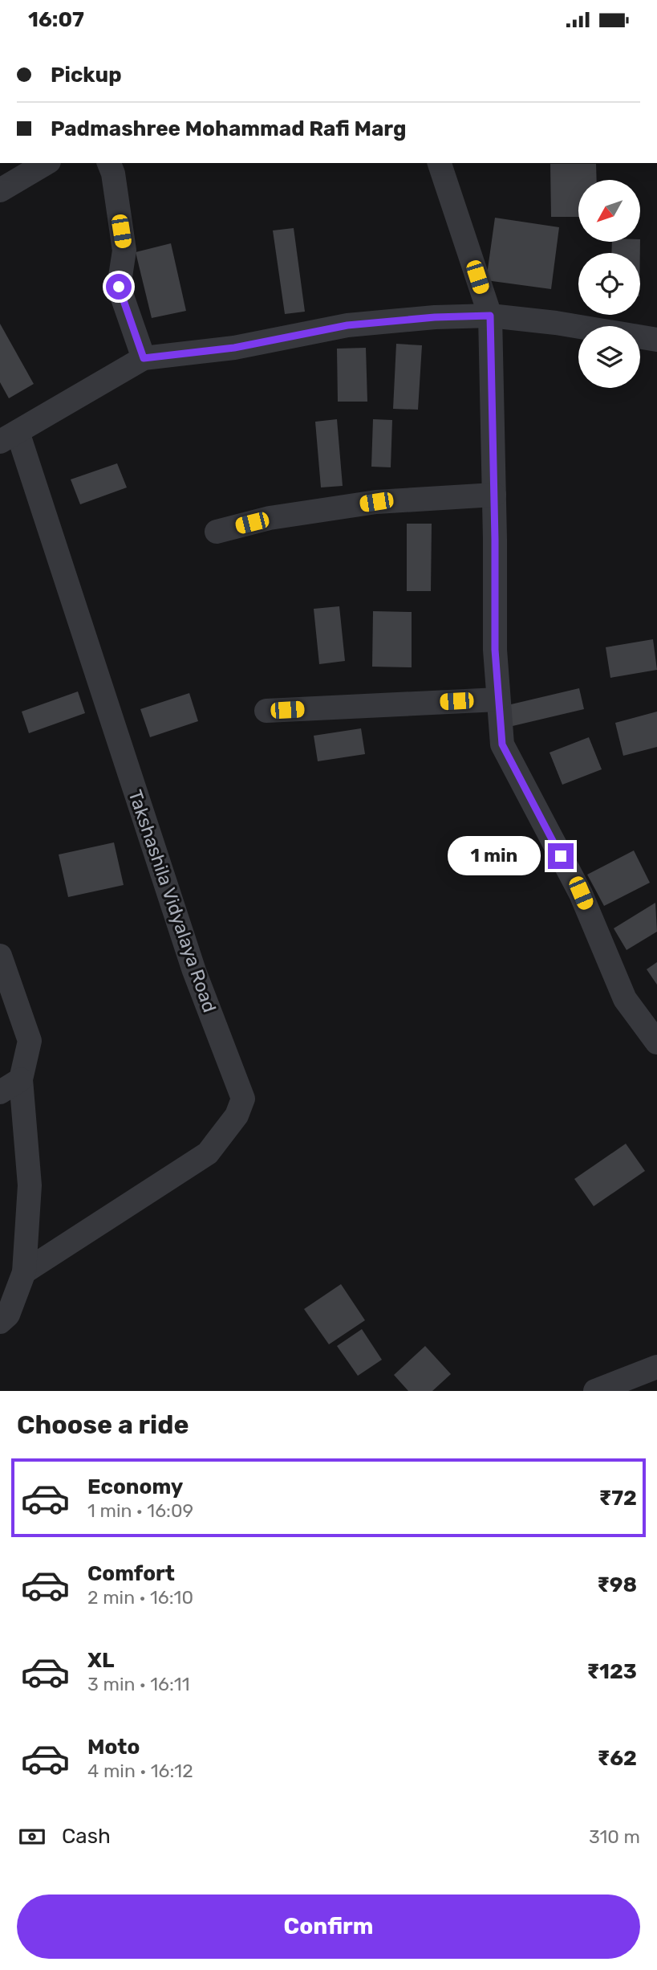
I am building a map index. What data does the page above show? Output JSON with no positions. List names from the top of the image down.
{
  "streets": {
    "street": ["Takshashila Vidyalaya Road"]
  },
  "north": "bottom left",
  "page": {
    "status": "16:07",
    "banner": ["Pickup", "Padmashree Mohammad Rafi Marg"],
    "bubble": "1 min",
    "heading": "Choose a ride",
    "list": [
      {
        "name": "Economy",
        "note": "1 min · 16:09",
        "value": "₹72"
      },
      {
        "name": "Comfort",
        "note": "2 min · 16:10",
        "value": "₹98"
      },
      {
        "name": "XL",
        "note": "3 min · 16:11",
        "value": "₹123"
      },
      {
        "name": "Moto",
        "note": "4 min · 16:12",
        "value": "₹62"
      }
    ],
    "pay": ["Cash", "310 m"],
    "buttons": "Confirm"
  }
}
